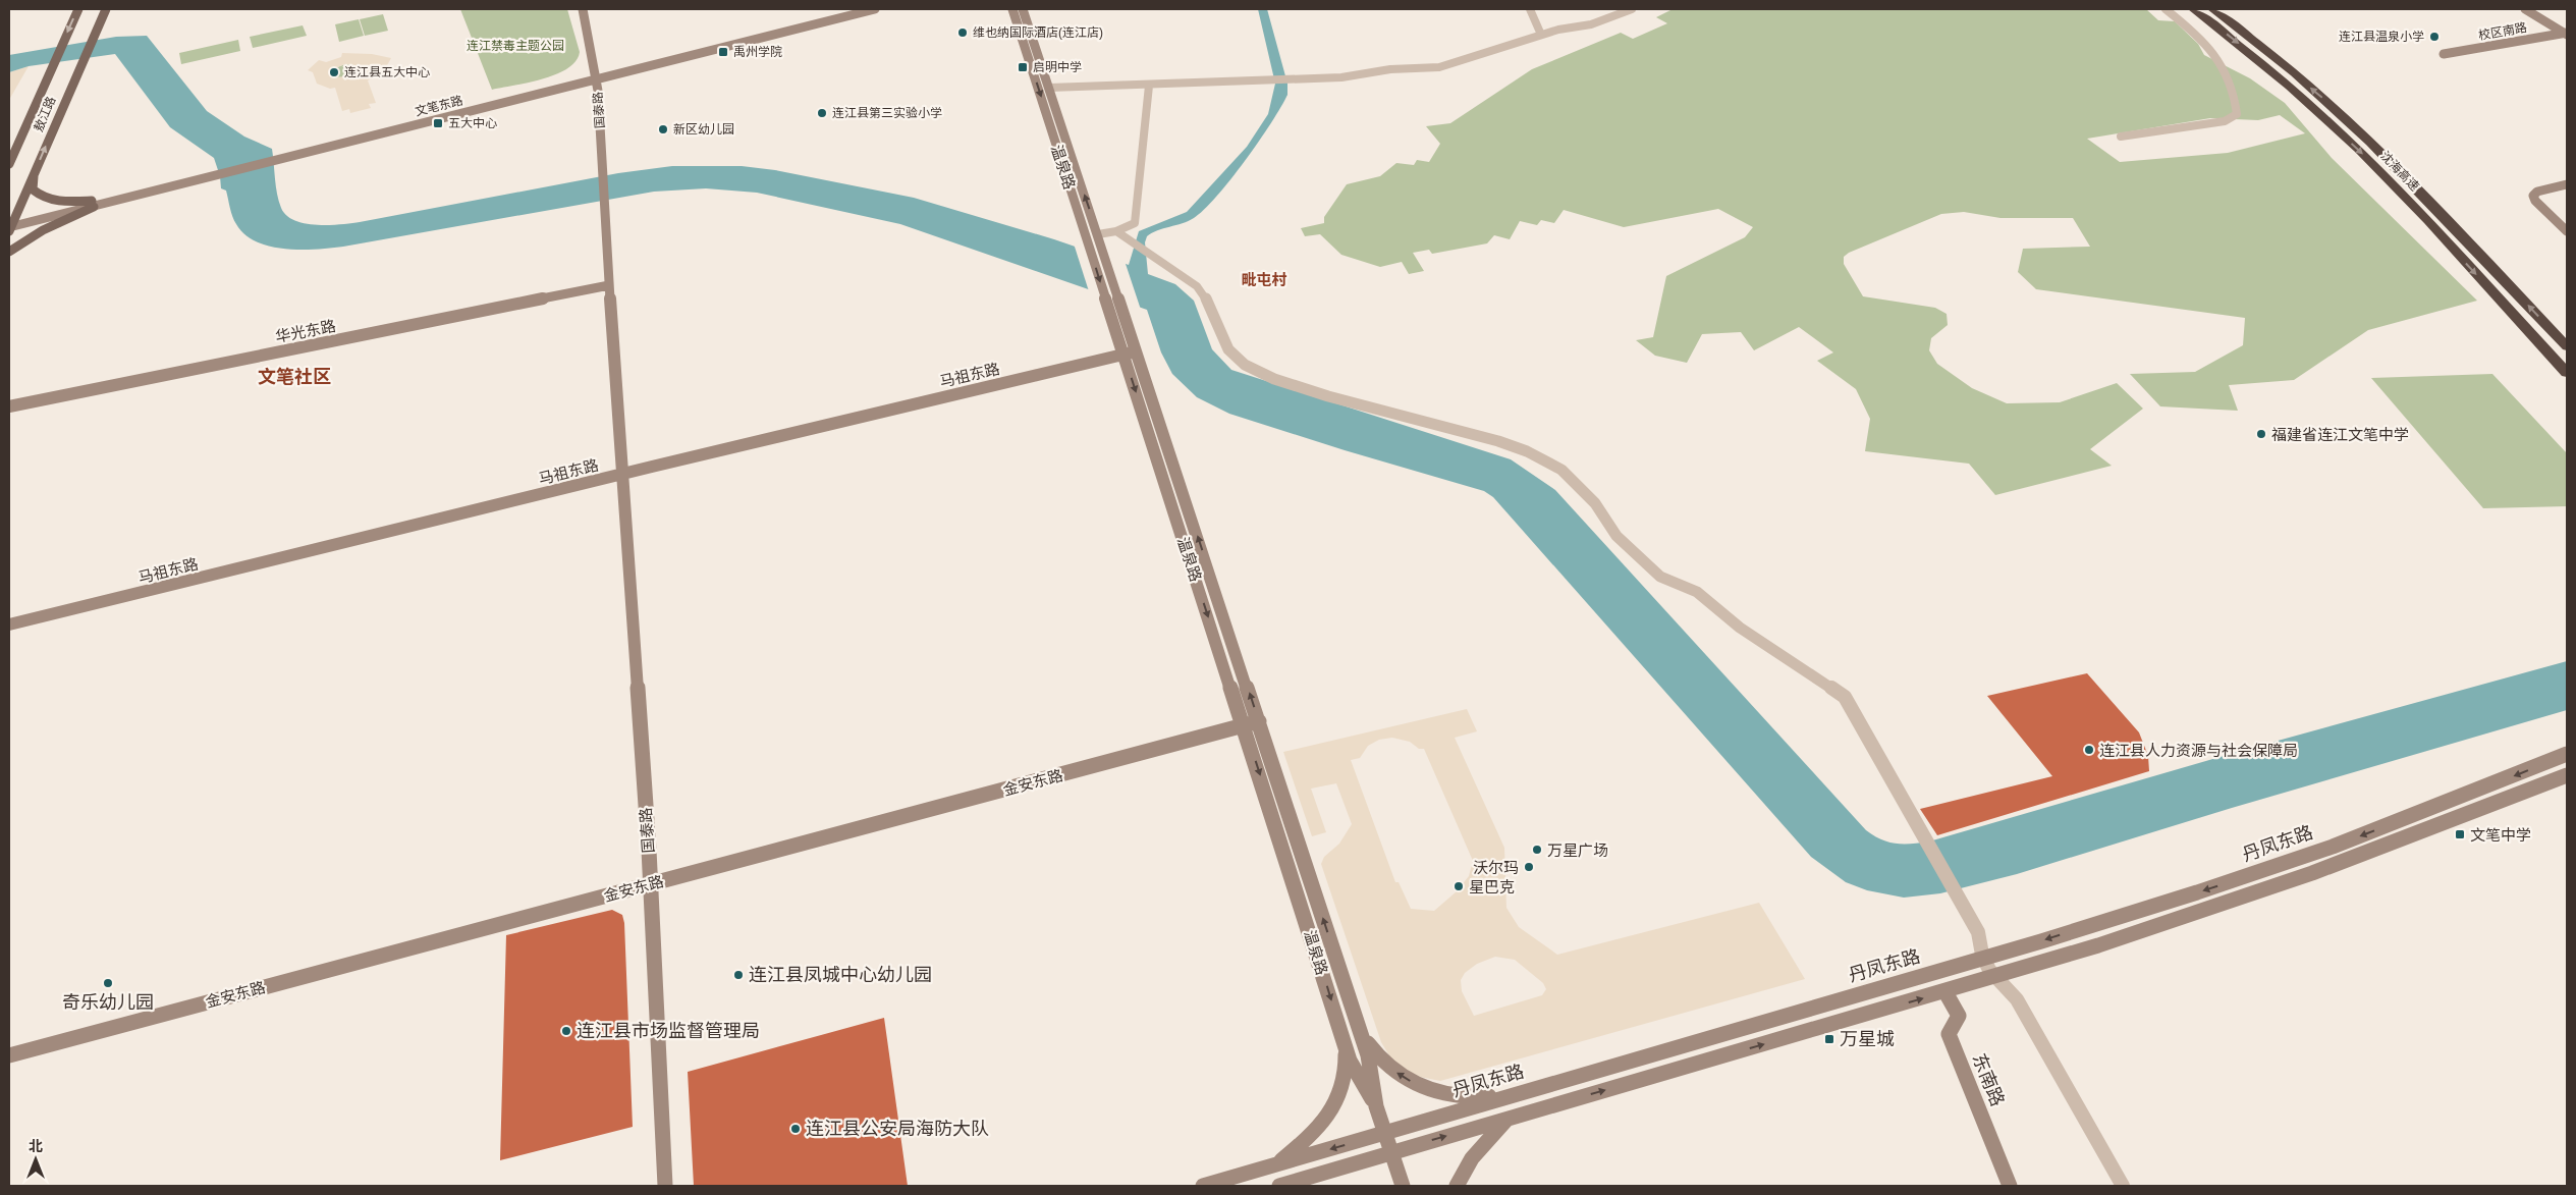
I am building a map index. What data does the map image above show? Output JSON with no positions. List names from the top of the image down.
{
  "streets": {
    "highway": ["沈海高速"],
    "main road": [
      "校区南路",
      "文笔东路",
      "国泰路",
      "敖江路",
      "温泉路",
      "华光东路",
      "马祖东路",
      "金安东路",
      "丹凤东路",
      "东南路"
    ]
  },
  "crossings": [
    ["文笔东路", "国泰路"],
    ["文笔东路", "敖江路"],
    ["国泰路", "华光东路"],
    ["国泰路", "马祖东路"],
    ["国泰路", "金安东路"],
    ["温泉路", "马祖东路"],
    ["温泉路", "金安东路"],
    ["温泉路", "丹凤东路"]
  ],
  "districts": ["毗屯村", "文笔社区"],
  "parks": ["连江禁毒主题公园"],
  "places": {
    "other": [
      "维也纳国际酒店(连江店)",
      "连江县温泉小学",
      "连江县五大中心",
      "连江县第三实验小学",
      "新区幼儿园",
      "福建省连江文笔中学",
      "连江县人力资源与社会保障局",
      "万星广场",
      "沃尔玛",
      "星巴克",
      "连江县凤城中心幼儿园",
      "奇乐幼儿园",
      "连江县市场监督管理局",
      "连江县公安局海防大队"
    ],
    "transit": [
      "禹州学院",
      "启明中学",
      "五大中心",
      "文笔中学",
      "万星城"
    ]
  },
  "north": "top"
}
